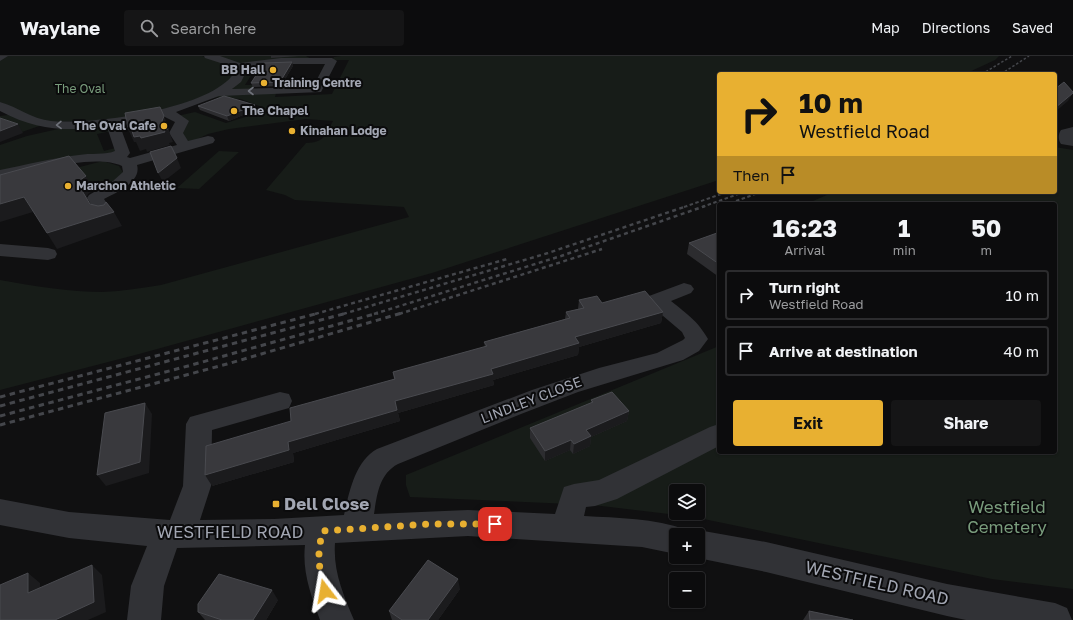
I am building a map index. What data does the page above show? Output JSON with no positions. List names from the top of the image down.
{
  "streets": {
    "street": ["LINDLEY CLOSE", "WESTFIELD ROAD"]
  },
  "crossings": [
    ["LINDLEY CLOSE", "WESTFIELD ROAD"]
  ],
  "parks": ["The Oval", "Westfield Cemetery"],
  "places": {
    "other": [
      "BB Hall",
      "Training Centre",
      "The Chapel",
      "The Oval Cafe",
      "Kinahan Lodge",
      "Marchon Athletic"
    ],
    "transit": ["Dell Close"]
  },
  "page": {
    "header": "Waylane",
    "search": "Search here",
    "nav": ["Map", "Directions", "Saved"],
    "turn": ["10 m", "Westfield Road"],
    "then": "Then",
    "eta": [
      "16:23",
      "Arrival",
      "1",
      "min",
      "50",
      "m"
    ],
    "list": [
      {
        "name": "Turn right",
        "note": "Westfield Road",
        "value": "10 m"
      },
      {
        "name": "Arrive at destination",
        "value": "40 m"
      }
    ],
    "buttons": ["Exit", "Share"],
    "map_buttons": ["+", "−"]
  }
}
